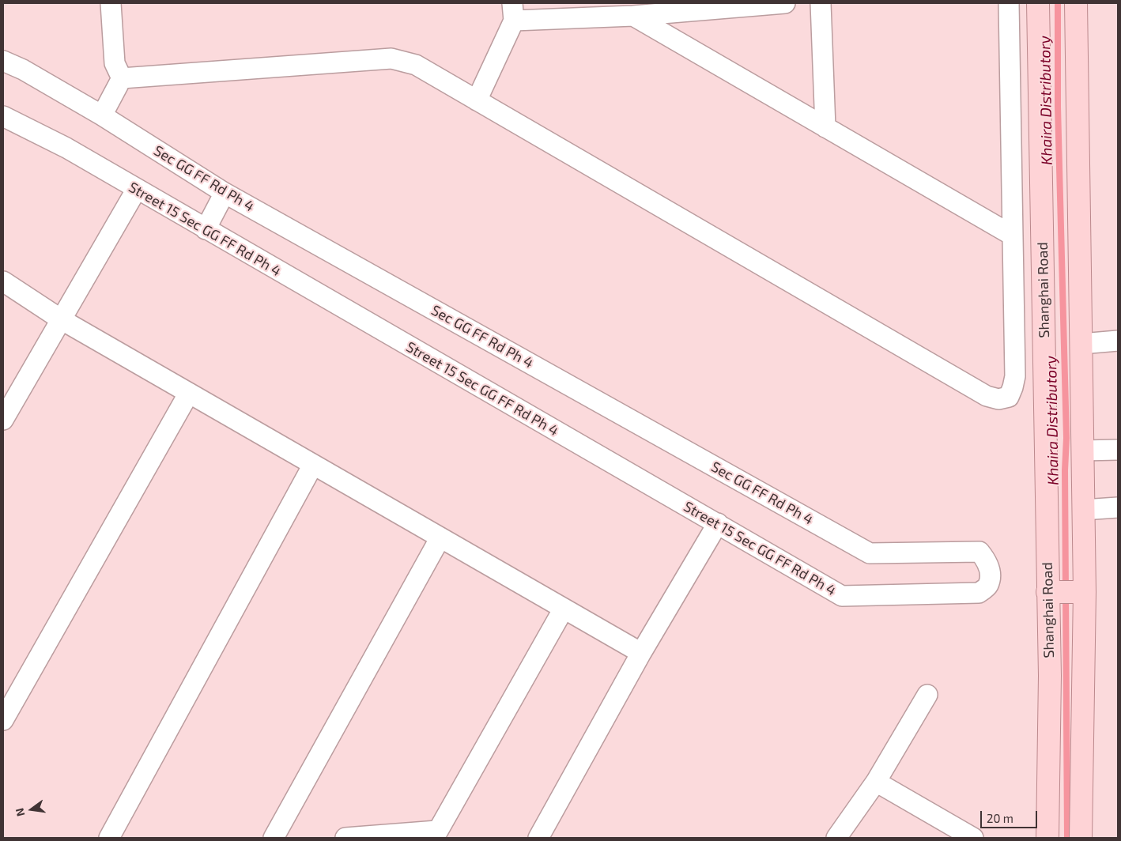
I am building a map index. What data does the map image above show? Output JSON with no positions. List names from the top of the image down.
{
  "streets": {
    "main road": ["Shanghai Road"],
    "street": ["Sec GG FF Rd Ph 4", "Street 15 Sec GG FF Rd Ph 4"]
  },
  "crossings": [
    ["Sec GG FF Rd Ph 4", "Street 15 Sec GG FF Rd Ph 4"]
  ],
  "water": ["Khaira Distributory"],
  "scale_bar": "20 m",
  "north": "left"
}
